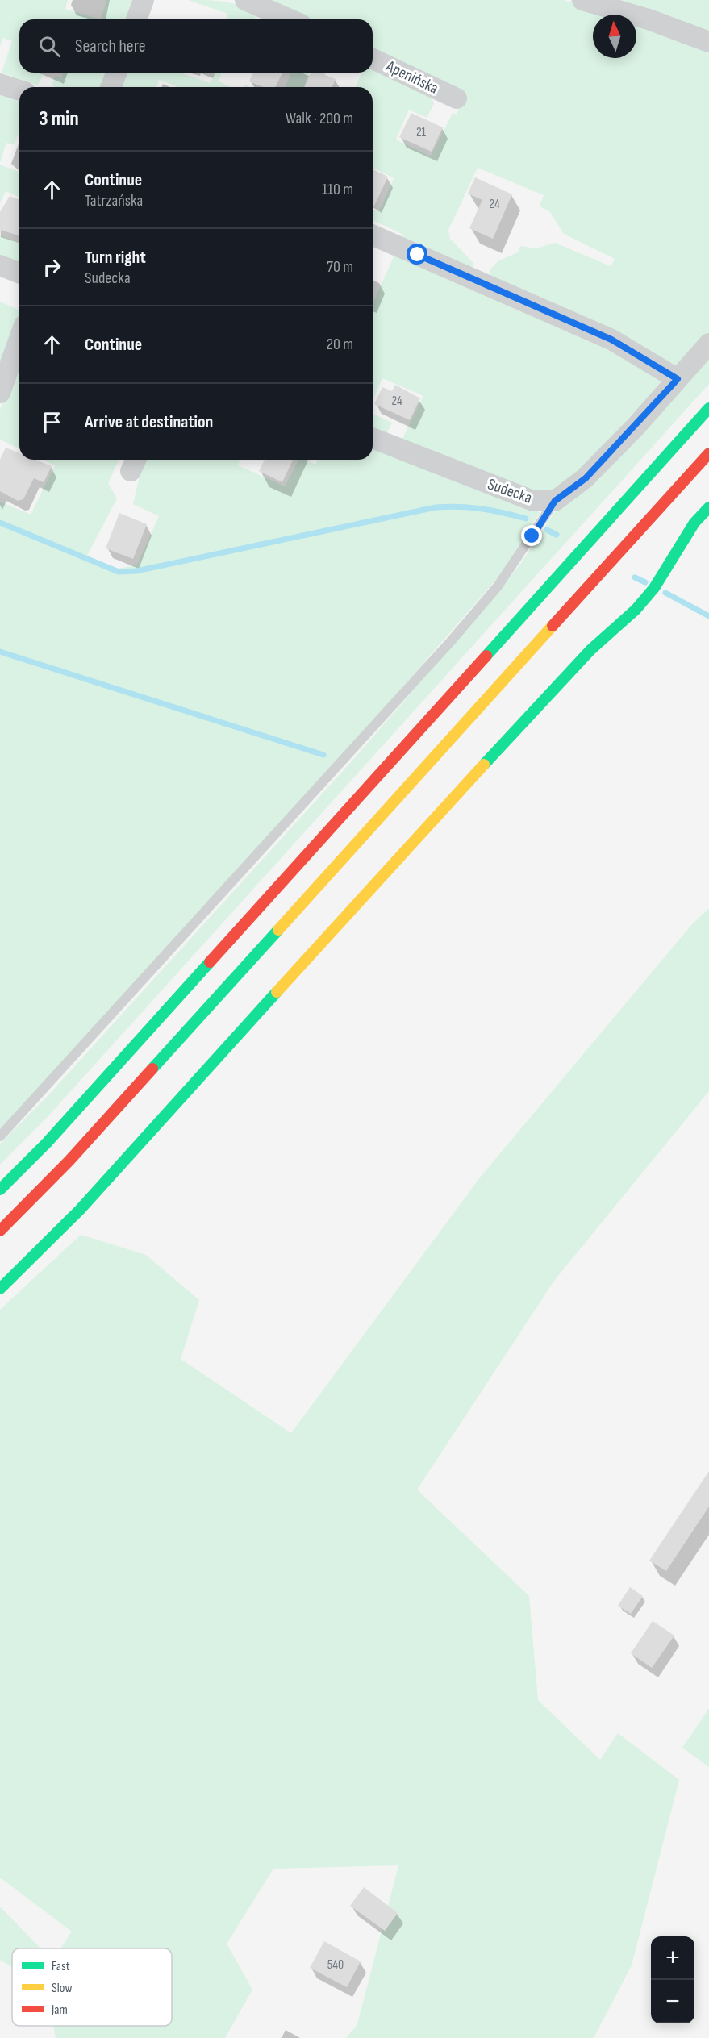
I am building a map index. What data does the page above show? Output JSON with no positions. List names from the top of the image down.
{
  "streets": {
    "street": ["Apenińska", "Sudecka"]
  },
  "house_numbers": [
    "21",
    "24",
    "24",
    "540"
  ],
  "legend": ["Fast", "Slow", "Jam"],
  "north": "top",
  "page": {
    "search": "Search here",
    "heading": ["3 min", "Walk · 200 m"],
    "list": [
      ["Continue", "Tatrzańska", "110 m"],
      ["Turn right", "Sudecka", "70 m"],
      ["Continue", "20 m"],
      "Arrive at destination"
    ],
    "map_buttons": ["+", "−"]
  }
}
